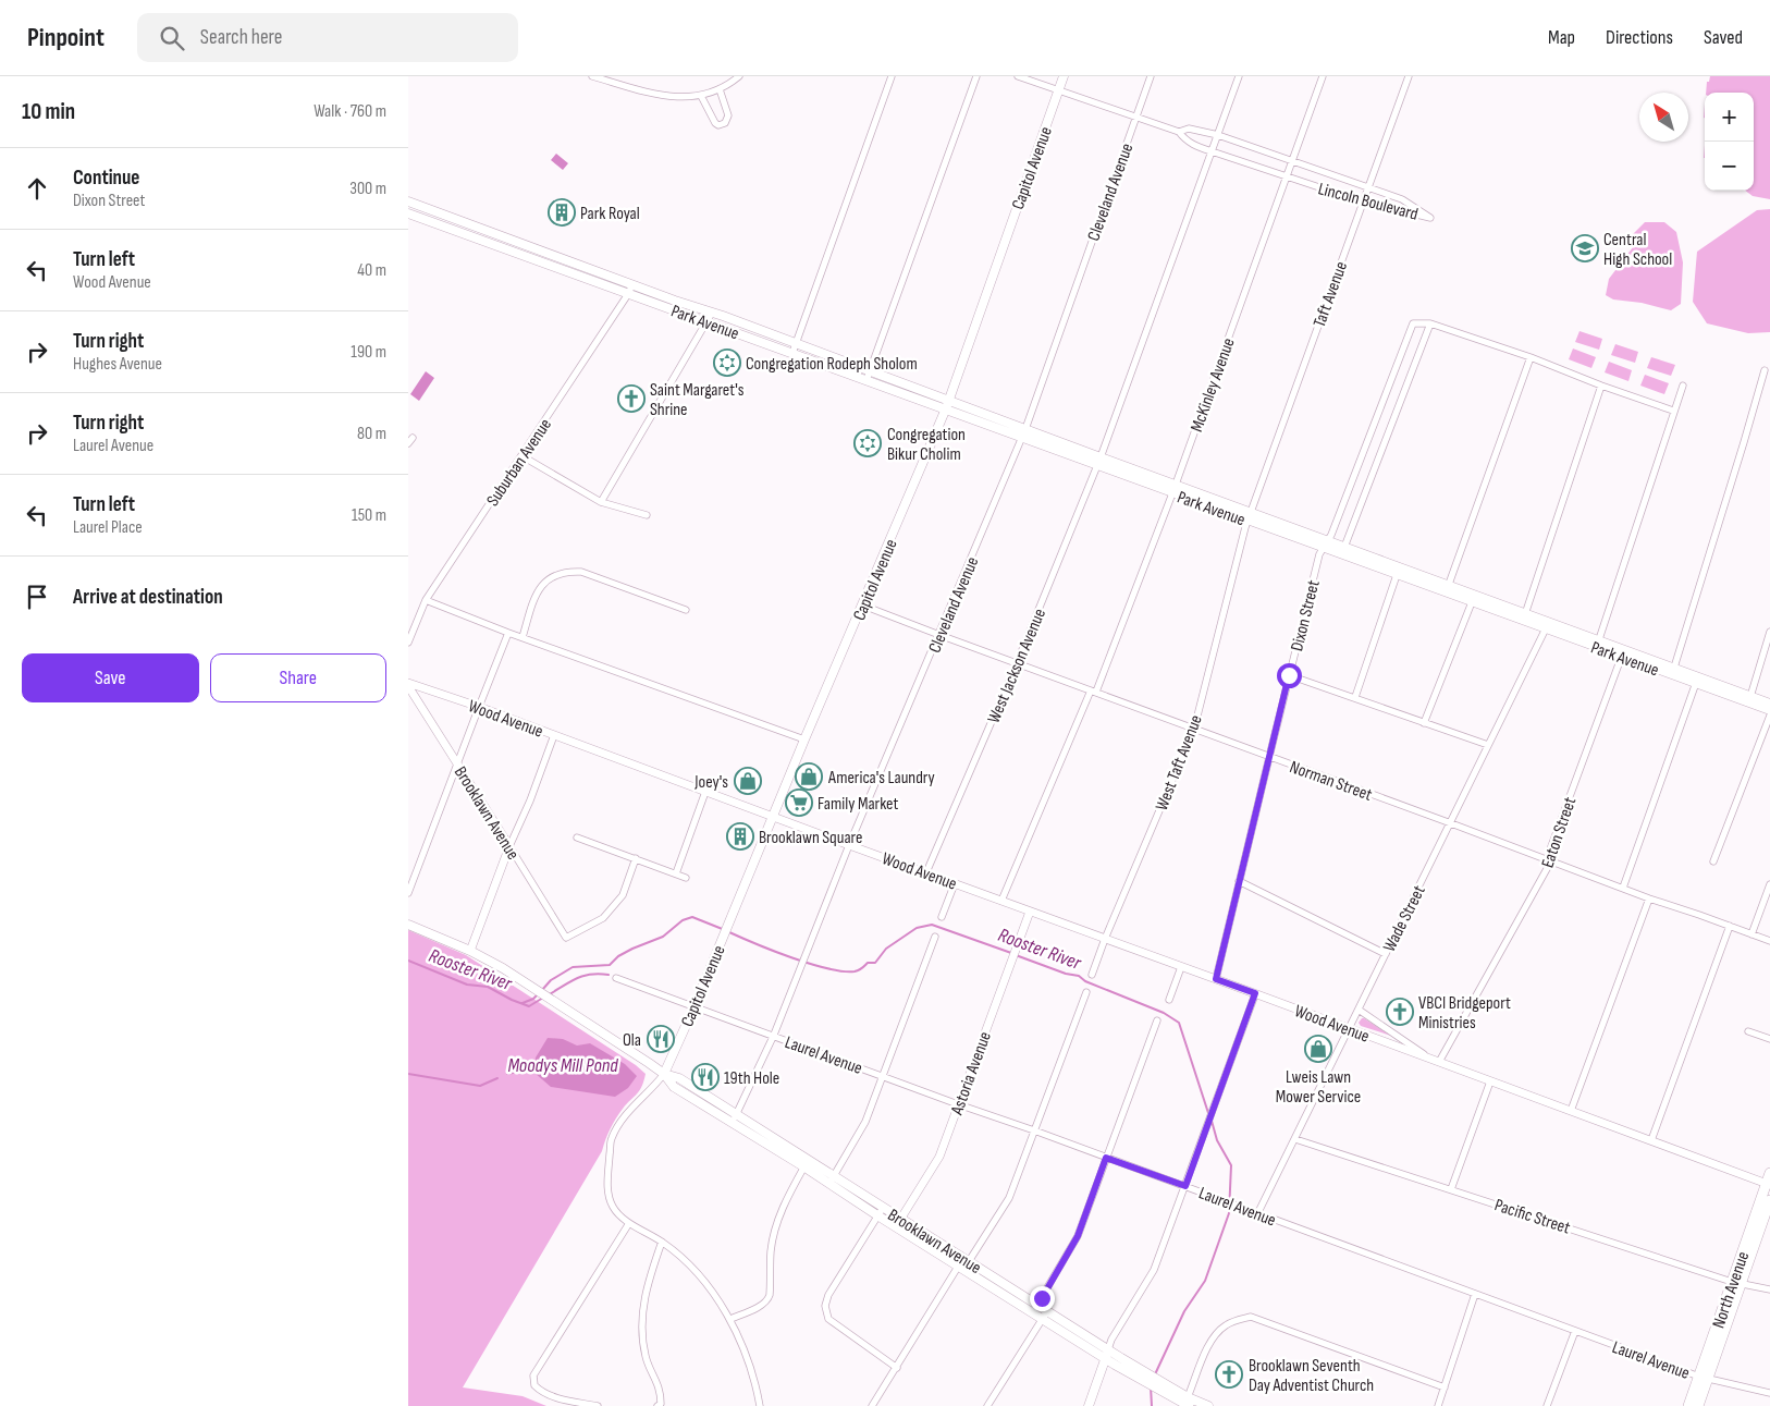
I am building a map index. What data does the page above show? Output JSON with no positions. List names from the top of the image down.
{
  "streets": {
    "main road": [
      "Capitol Avenue",
      "Park Avenue",
      "Brooklawn Avenue",
      "North Avenue"
    ],
    "street": [
      "Cleveland Avenue",
      "Lincoln Boulevard",
      "Taft Avenue",
      "McKinley Avenue",
      "Suburban Avenue",
      "Dixon Street",
      "West Jackson Avenue",
      "Wood Avenue",
      "West Taft Avenue",
      "Norman Street",
      "Eaton Street",
      "Wade Street",
      "Laurel Avenue",
      "Astoria Avenue",
      "Pacific Street"
    ]
  },
  "crossings": [
    ["Capitol Avenue", "Lincoln Boulevard"],
    ["Capitol Avenue", "Park Avenue"],
    ["Capitol Avenue", "Wood Avenue"],
    ["Capitol Avenue", "Norman Street"],
    ["Capitol Avenue", "Brooklawn Avenue"],
    ["Capitol Avenue", "Laurel Avenue"],
    ["Cleveland Avenue", "Lincoln Boulevard"],
    ["Cleveland Avenue", "Park Avenue"],
    ["Cleveland Avenue", "Wood Avenue"],
    ["Cleveland Avenue", "Norman Street"],
    ["Cleveland Avenue", "Brooklawn Avenue"],
    ["Cleveland Avenue", "Laurel Avenue"],
    ["Lincoln Boulevard", "Taft Avenue"],
    ["Lincoln Boulevard", "McKinley Avenue"],
    ["Lincoln Boulevard", "West Jackson Avenue"],
    ["Taft Avenue", "Park Avenue"],
    ["Taft Avenue", "West Taft Avenue"],
    ["Park Avenue", "McKinley Avenue"],
    ["Park Avenue", "Suburban Avenue"],
    ["Park Avenue", "Dixon Street"],
    ["Park Avenue", "West Jackson Avenue"],
    ["Park Avenue", "West Taft Avenue"],
    ["Park Avenue", "Eaton Street"],
    ["Park Avenue", "Wade Street"],
    ["McKinley Avenue", "Wood Avenue"],
    ["McKinley Avenue", "Norman Street"],
    ["Dixon Street", "Wood Avenue"],
    ["Dixon Street", "Norman Street"],
    ["West Jackson Avenue", "Wood Avenue"],
    ["West Jackson Avenue", "Norman Street"],
    ["Wood Avenue", "West Taft Avenue"],
    ["Wood Avenue", "Brooklawn Avenue"],
    ["Wood Avenue", "Eaton Street"],
    ["Wood Avenue", "Wade Street"],
    ["Wood Avenue", "Astoria Avenue"],
    ["Wood Avenue", "North Avenue"],
    ["West Taft Avenue", "Norman Street"],
    ["Norman Street", "Eaton Street"],
    ["Norman Street", "Wade Street"],
    ["Brooklawn Avenue", "Astoria Avenue"],
    ["Wade Street", "Laurel Avenue"],
    ["Wade Street", "Pacific Street"],
    ["Laurel Avenue", "Astoria Avenue"],
    ["Laurel Avenue", "North Avenue"],
    ["Pacific Street", "North Avenue"]
  ],
  "water": ["Rooster River", "Moodys Mill Pond"],
  "places": {
    "building": ["Park Royal", "Brooklawn Square"],
    "school or university": ["Central High School"],
    "synagogue": ["Congregation Rodeph Sholom", "Congregation Bikur Cholim"],
    "church": ["Saint Margaret's Shrine", "VBCI Bridgeport Ministries", "Brooklawn Seventh Day Adventist Church"],
    "shop": ["America's Laundry", "Joey's", "Lweis Lawn Mower Service"],
    "supermarket": ["Family Market"],
    "restaurant": ["Ola", "19th Hole"]
  },
  "north": "top left",
  "page": {
    "header": "Pinpoint",
    "search": "Search here",
    "nav": ["Map", "Directions", "Saved"],
    "heading": ["10 min", "Walk · 760 m"],
    "map_buttons": ["+", "−"],
    "list": [
      ["Continue", "Dixon Street", "300 m"],
      ["Turn left", "Wood Avenue", "40 m"],
      ["Turn right", "Hughes Avenue", "190 m"],
      ["Turn right", "Laurel Avenue", "80 m"],
      ["Turn left", "Laurel Place", "150 m"],
      "Arrive at destination"
    ],
    "buttons": ["Save", "Share"]
  }
}
